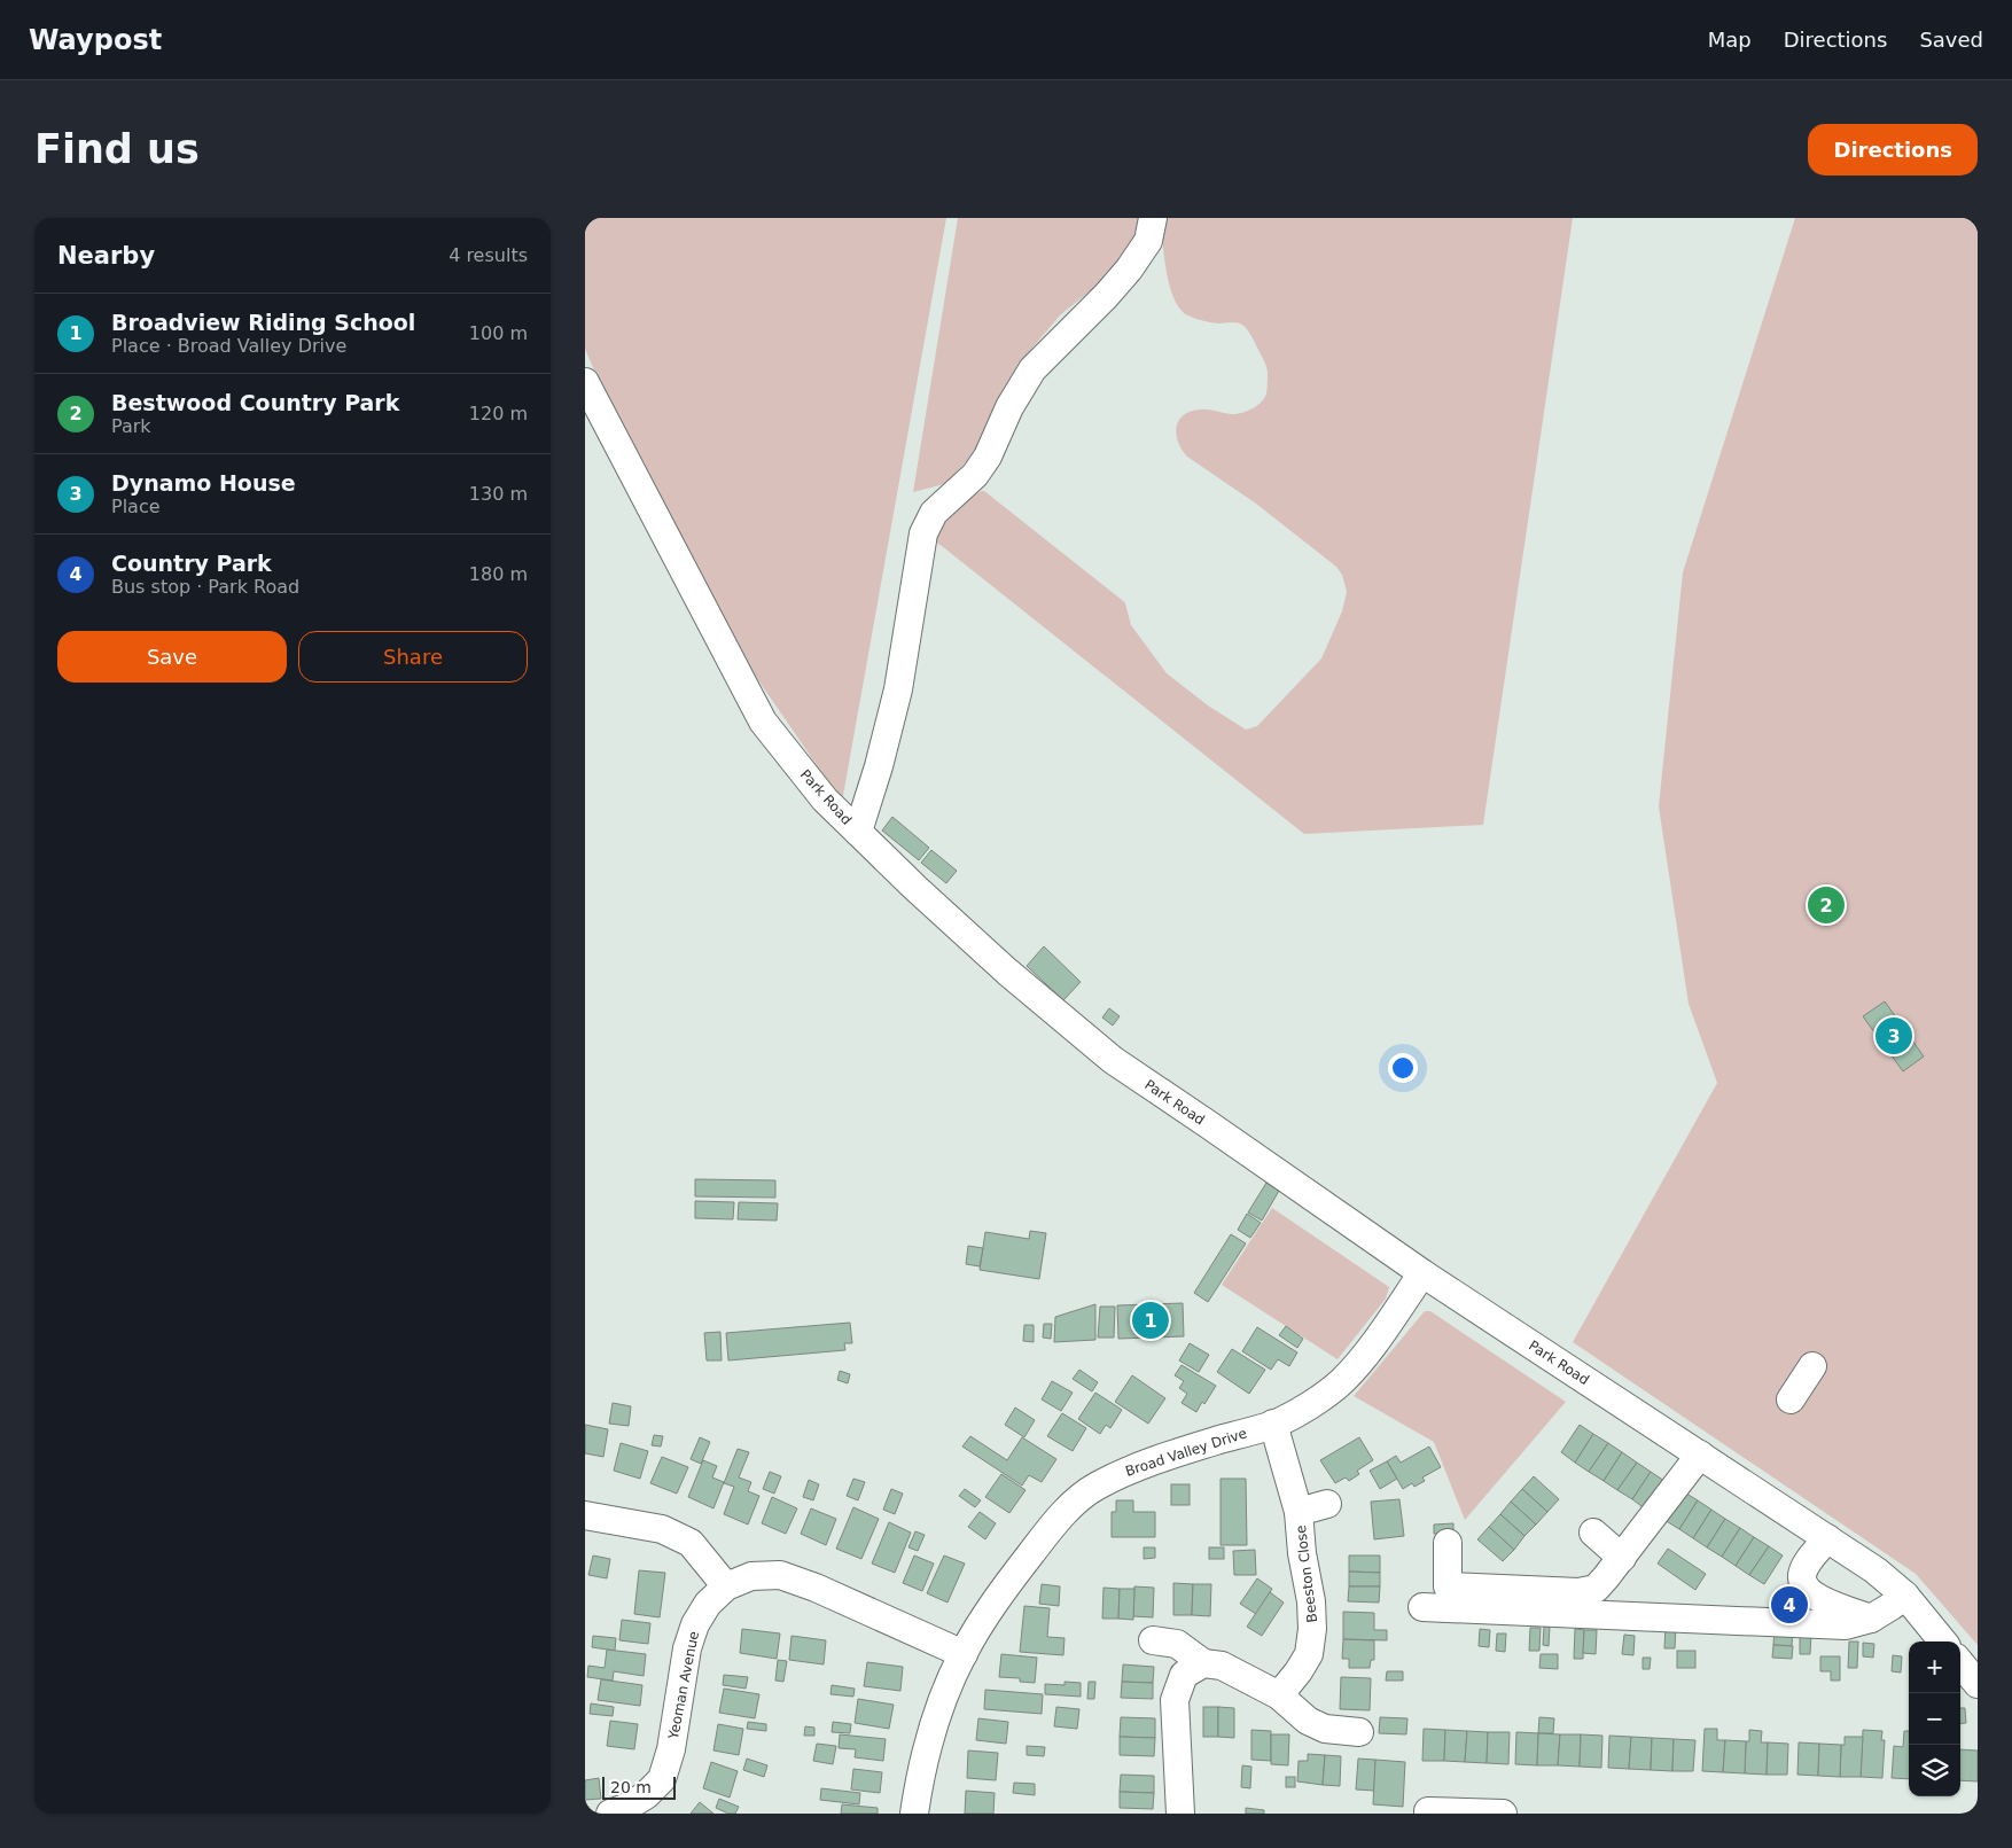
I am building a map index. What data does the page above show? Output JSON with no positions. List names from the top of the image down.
{
  "streets": {
    "street": [
      "Park Road",
      "Broad Valley Drive",
      "Beeston Close",
      "Yeoman Avenue"
    ]
  },
  "crossings": [
    ["Park Road", "Broad Valley Drive"],
    ["Broad Valley Drive", "Beeston Close"],
    ["Broad Valley Drive", "Yeoman Avenue"]
  ],
  "scale_bar": "20 m",
  "page": {
    "header": "Waypost",
    "nav": ["Map", "Directions", "Saved"],
    "buttons": [
      "Directions",
      ["Save", "Share"]
    ],
    "title": "Find us",
    "heading": ["Nearby", "4 results"],
    "list": [
      {
        "mark": "1",
        "name": "Broadview Riding School",
        "note": "Place · Broad Valley Drive",
        "value": "100 m"
      },
      {
        "mark": "2",
        "name": "Bestwood Country Park",
        "note": "Park",
        "value": "120 m"
      },
      {
        "mark": "3",
        "name": "Dynamo House",
        "note": "Place",
        "value": "130 m"
      },
      {
        "mark": "4",
        "name": "Country Park",
        "note": "Bus stop · Park Road",
        "value": "180 m"
      }
    ],
    "pins": [
      "2",
      "3",
      "1",
      "4"
    ],
    "map_buttons": ["+", "−"],
    "scale": "20 m"
  }
}
